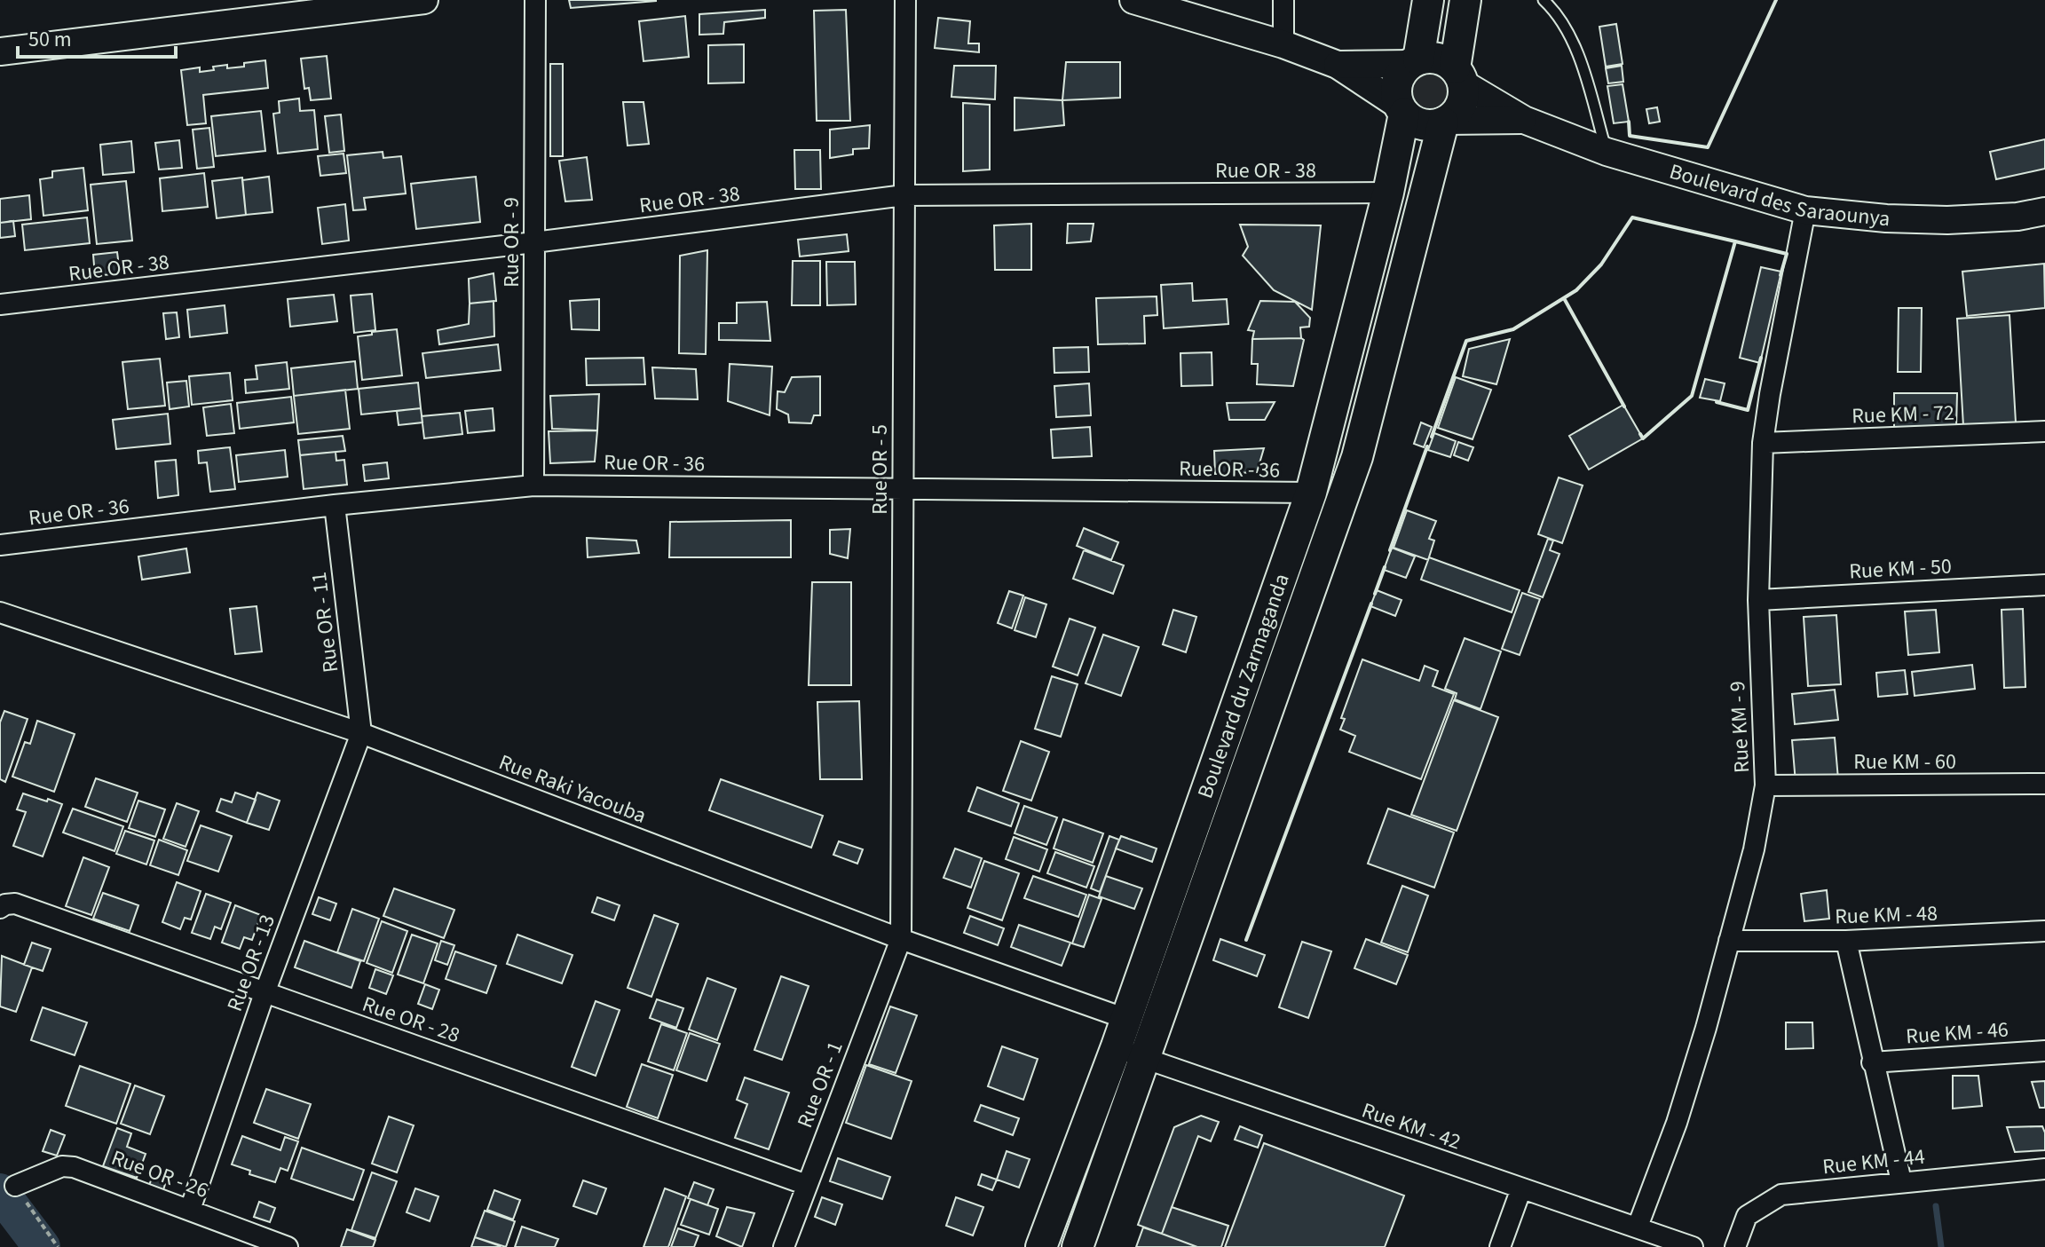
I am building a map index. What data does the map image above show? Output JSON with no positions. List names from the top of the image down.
{
  "streets": {
    "main road": ["Boulevard des Saraounya", "Boulevard du Zarmaganda"],
    "street": [
      "Rue OR - 38",
      "Rue OR - 9",
      "Rue KM - 72",
      "Rue OR - 36",
      "Rue OR - 5",
      "Rue KM - 50",
      "Rue OR - 11",
      "Rue KM - 9",
      "Rue KM - 60",
      "Rue Raki Yacouba",
      "Rue KM - 48",
      "Rue OR - 13",
      "Rue OR - 28",
      "Rue KM - 46",
      "Rue OR - 1",
      "Rue KM - 42",
      "Rue KM - 44",
      "Rue OR - 26"
    ]
  },
  "crossings": [
    ["Rue OR - 38", "Rue OR - 9"],
    ["Rue OR - 38", "Rue OR - 5"],
    ["Rue OR - 38", "Boulevard du Zarmaganda"],
    ["Boulevard des Saraounya", "Boulevard du Zarmaganda"],
    ["Boulevard des Saraounya", "Rue KM - 9"],
    ["Rue OR - 9", "Rue OR - 36"],
    ["Rue KM - 72", "Rue KM - 9"],
    ["Rue OR - 36", "Rue OR - 5"],
    ["Rue OR - 36", "Rue OR - 11"],
    ["Rue OR - 36", "Boulevard du Zarmaganda"],
    ["Rue OR - 5", "Rue Raki Yacouba"],
    ["Rue OR - 5", "Rue OR - 1"],
    ["Rue KM - 50", "Rue KM - 9"],
    ["Rue OR - 11", "Rue Raki Yacouba"],
    ["Rue OR - 11", "Rue OR - 13"],
    ["Boulevard du Zarmaganda", "Rue Raki Yacouba"],
    ["Boulevard du Zarmaganda", "Rue KM - 42"],
    ["Rue KM - 9", "Rue KM - 60"],
    ["Rue KM - 9", "Rue KM - 48"],
    ["Rue KM - 9", "Rue KM - 42"],
    ["Rue Raki Yacouba", "Rue OR - 13"],
    ["Rue Raki Yacouba", "Rue OR - 1"],
    ["Rue Raki Yacouba", "Rue KM - 42"],
    ["Rue OR - 13", "Rue OR - 28"],
    ["Rue OR - 13", "Rue OR - 26"],
    ["Rue OR - 28", "Rue OR - 1"]
  ],
  "scale_bar": "50 m"
}
